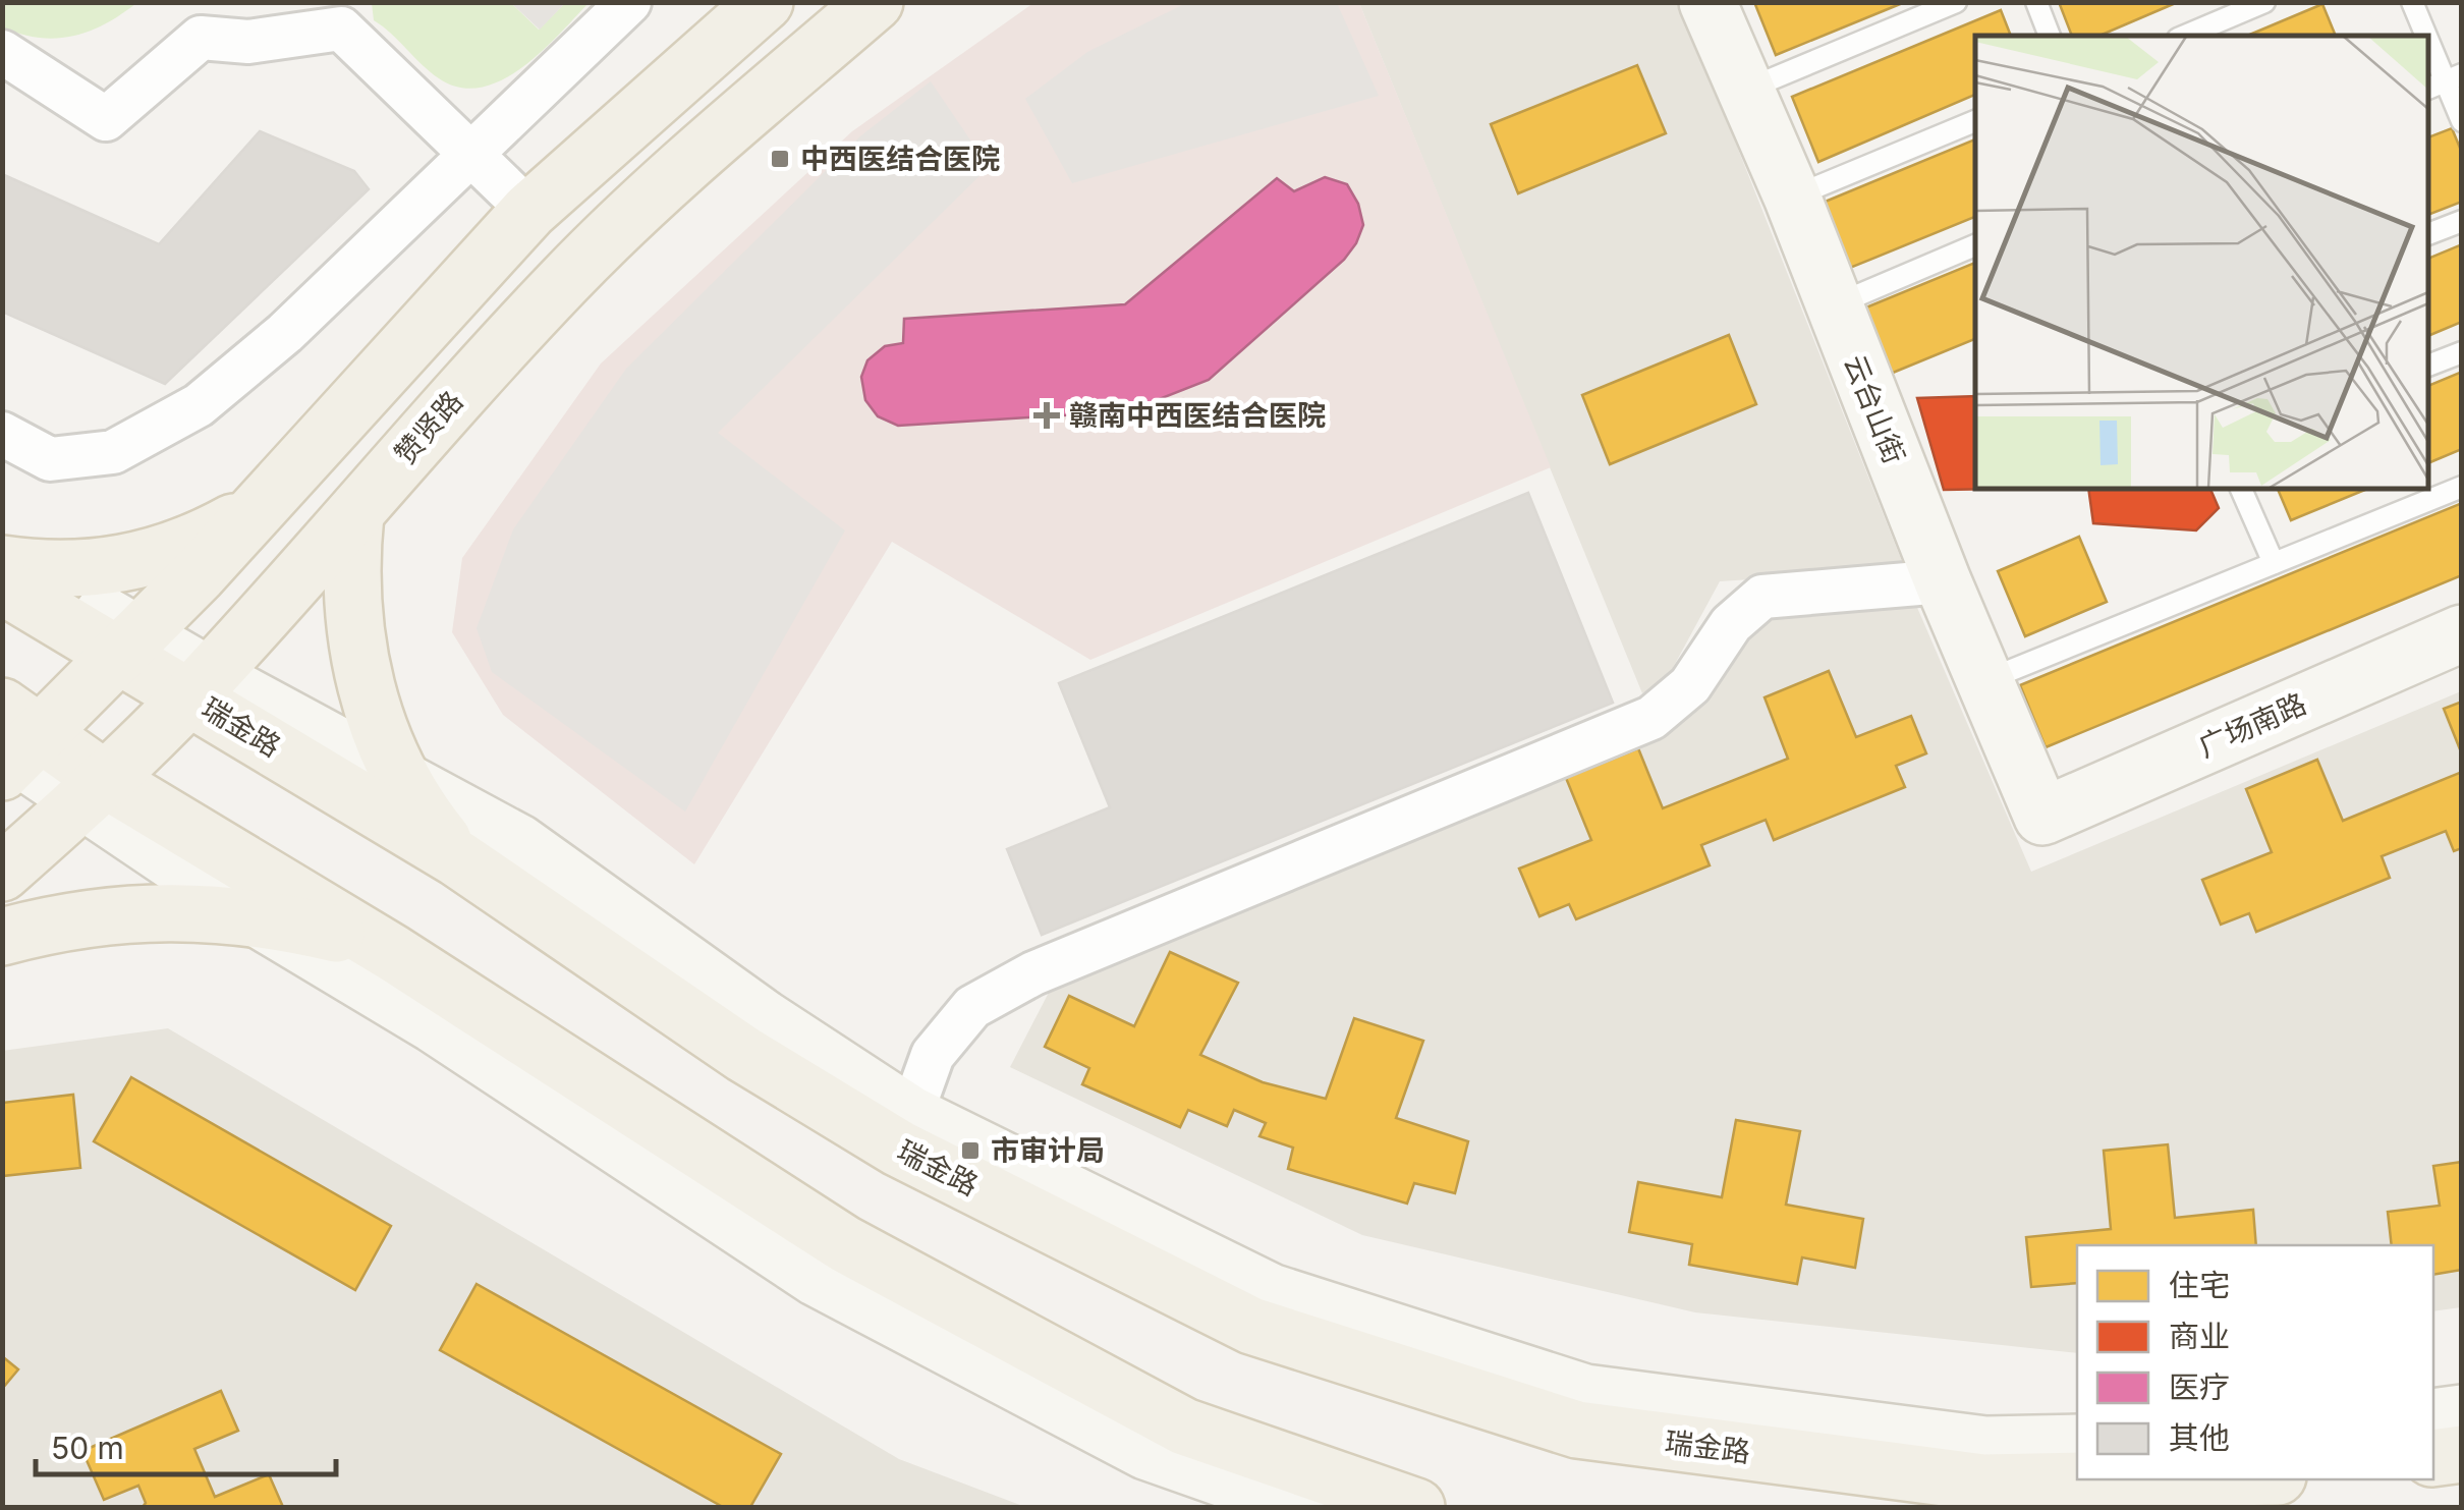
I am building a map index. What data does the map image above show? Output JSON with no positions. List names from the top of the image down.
{
  "streets": {
    "main road": ["赞贤路", "瑞金路"],
    "street": ["云台山街", "广场南路"]
  },
  "crossings": [
    ["云台山街", "广场南路"],
    ["赞贤路", "瑞金路"]
  ],
  "places": {
    "transit": ["中西医结合医院", "市审计局"],
    "health": ["赣南中西医结合医院"]
  },
  "legend": [
    "住宅",
    "商业",
    "医疗",
    "其他"
  ],
  "scale_bar": "50 m"
}
